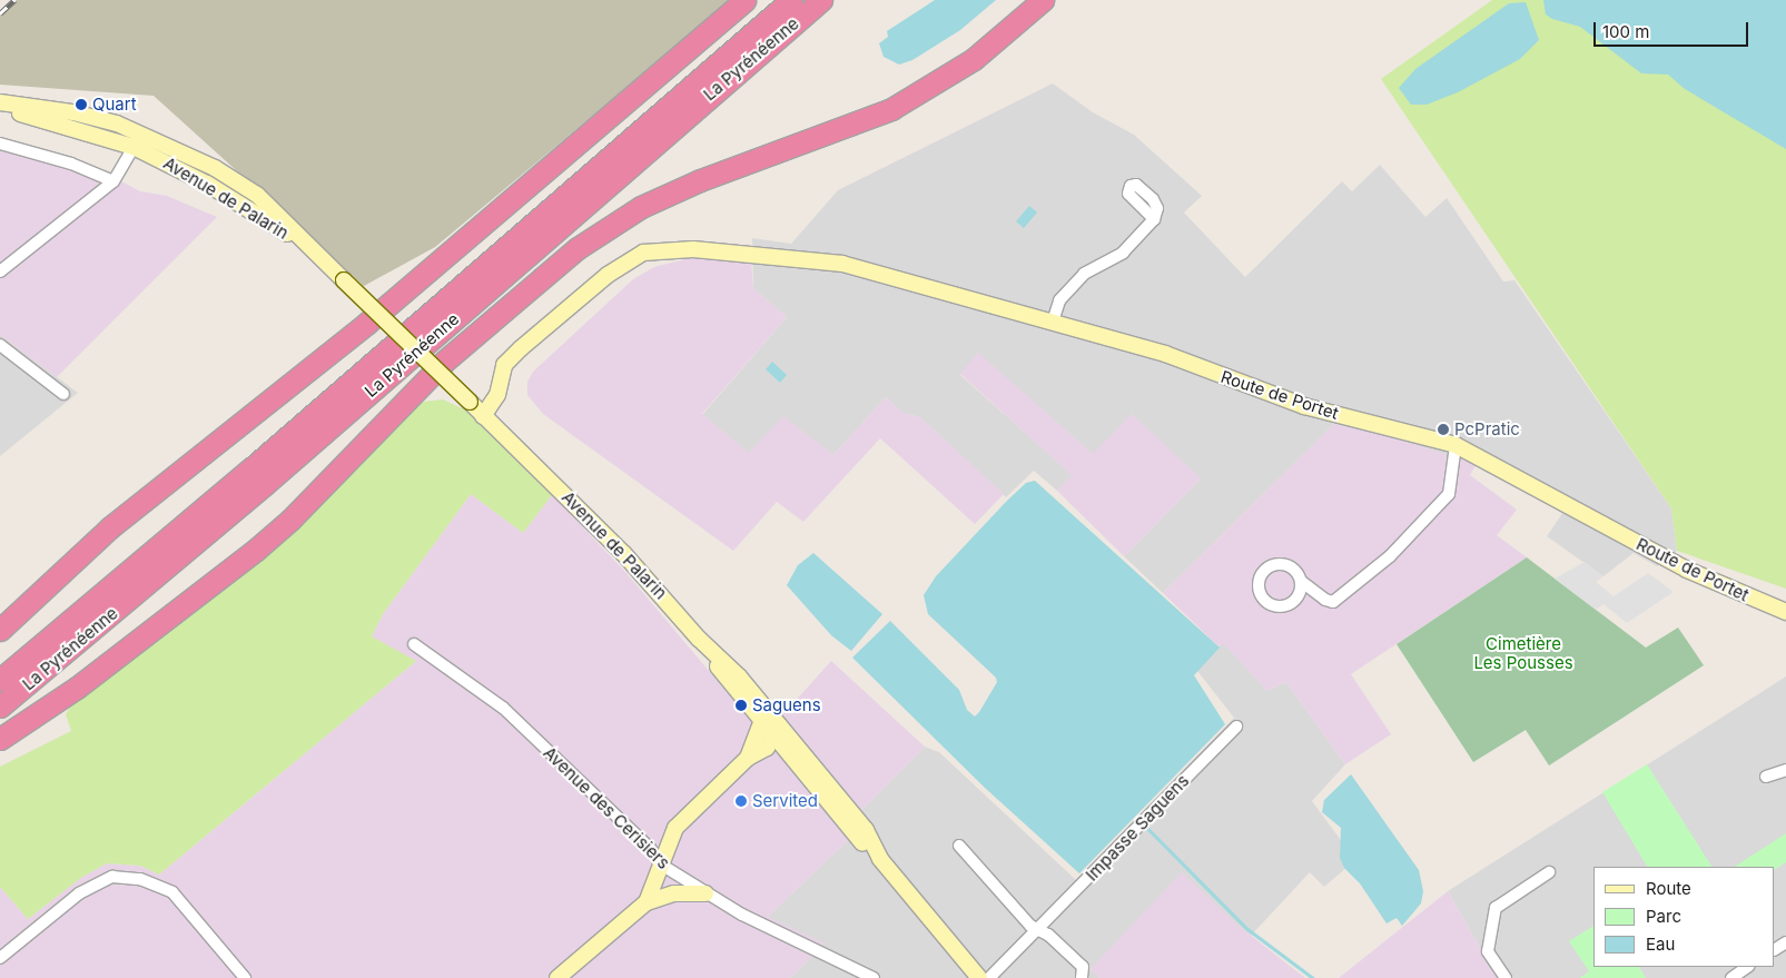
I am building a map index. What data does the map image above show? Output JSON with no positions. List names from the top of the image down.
{
  "streets": {
    "highway": ["La Pyrénéenne"],
    "street": [
      "Avenue de Palarin",
      "Route de Portet",
      "Avenue des Cerisiers",
      "Impasse Saguens"
    ]
  },
  "crossings": [
    ["Avenue de Palarin", "Route de Portet"]
  ],
  "parks": ["Cimetière Les Pousses"],
  "places": [
    "Quart",
    "PcPratic",
    "Saguens",
    "Servited"
  ],
  "legend": ["Route", "Parc", "Eau"],
  "scale_bar": "100 m"
}
